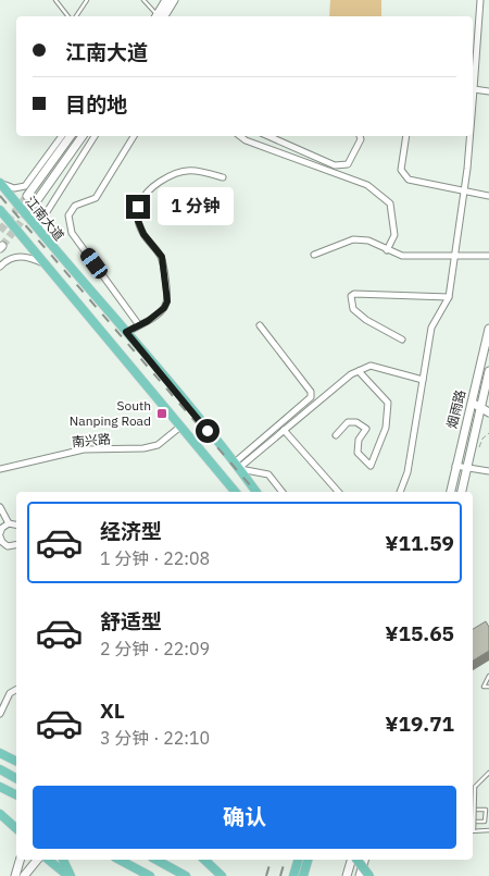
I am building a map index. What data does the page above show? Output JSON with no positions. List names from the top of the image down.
{
  "streets": {
    "highway": ["江南大道"],
    "main road": ["烟雨路"],
    "street": ["南兴路"]
  },
  "crossings": [
    ["江南大道", "南兴路"]
  ],
  "places": {
    "transit": ["South Nanping Road"]
  },
  "page": {
    "banner": ["江南大道", "目的地"],
    "bubble": "1 分钟",
    "list": [
      {
        "name": "经济型",
        "note": "1 分钟 · 22:08",
        "value": "¥11.59"
      },
      {
        "name": "舒适型",
        "note": "2 分钟 · 22:09",
        "value": "¥15.65"
      },
      {
        "name": "XL",
        "note": "3 分钟 · 22:10",
        "value": "¥19.71"
      }
    ],
    "buttons": "确认"
  }
}
